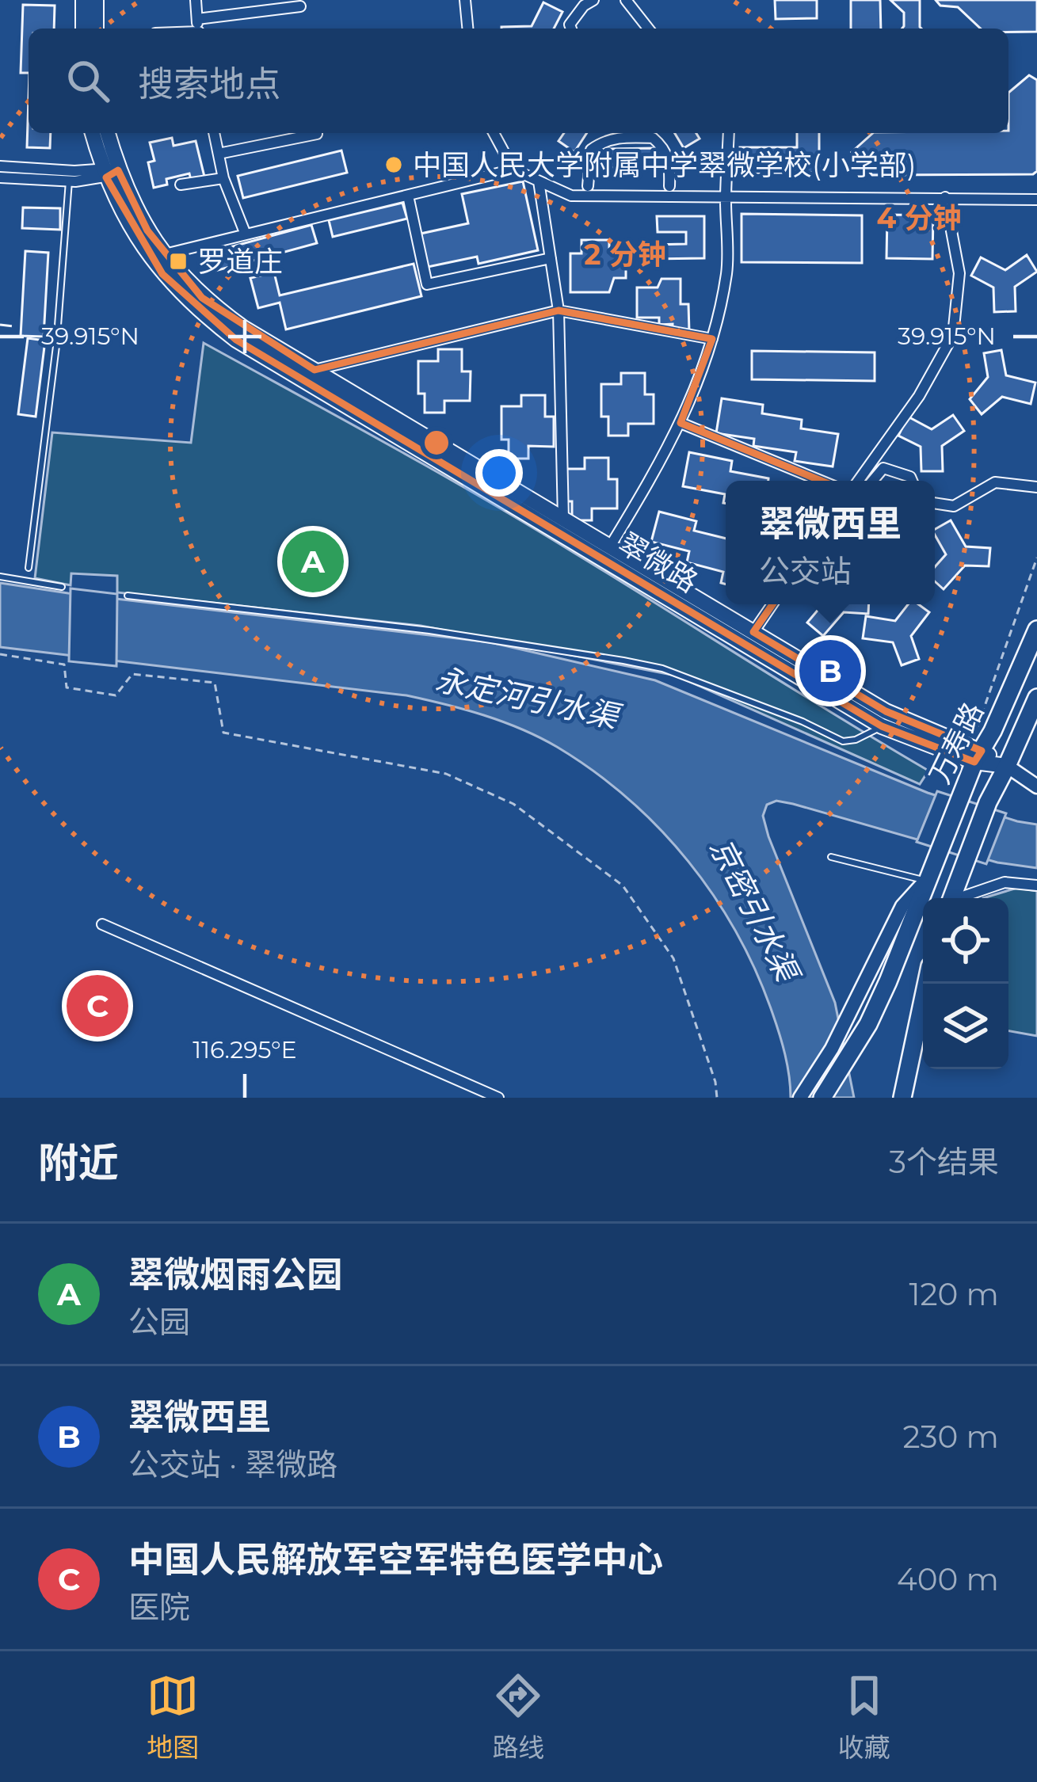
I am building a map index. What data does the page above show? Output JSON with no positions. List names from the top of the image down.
{
  "streets": {
    "main road": ["翠微路", "万寿路"]
  },
  "crossings": [
    ["翠微路", "万寿路"]
  ],
  "water": ["永定河引水渠", "京密引水渠"],
  "places": {
    "other": ["中国人民大学附属中学翠微学校(小学部)"],
    "transit": ["罗道庄"]
  },
  "page": {
    "search": "搜索地点",
    "popup": ["翠微西里", "公交站"],
    "pins": ["A", "B", "C"],
    "heading": ["附近", "3个结果"],
    "list": [
      {
        "mark": "A",
        "name": "翠微烟雨公园",
        "note": "公园",
        "value": "120 m"
      },
      {
        "mark": "B",
        "name": "翠微西里",
        "note": "公交站 · 翠微路",
        "value": "230 m"
      },
      {
        "mark": "C",
        "name": "中国人民解放军空军特色医学中心",
        "note": "医院",
        "value": "400 m"
      }
    ],
    "nav": ["地图", "路线", "收藏"]
  },
  "coordinates": ["39.915°N", "116.295°E"],
  "rings": ["4 分钟", "2 分钟"]
}
